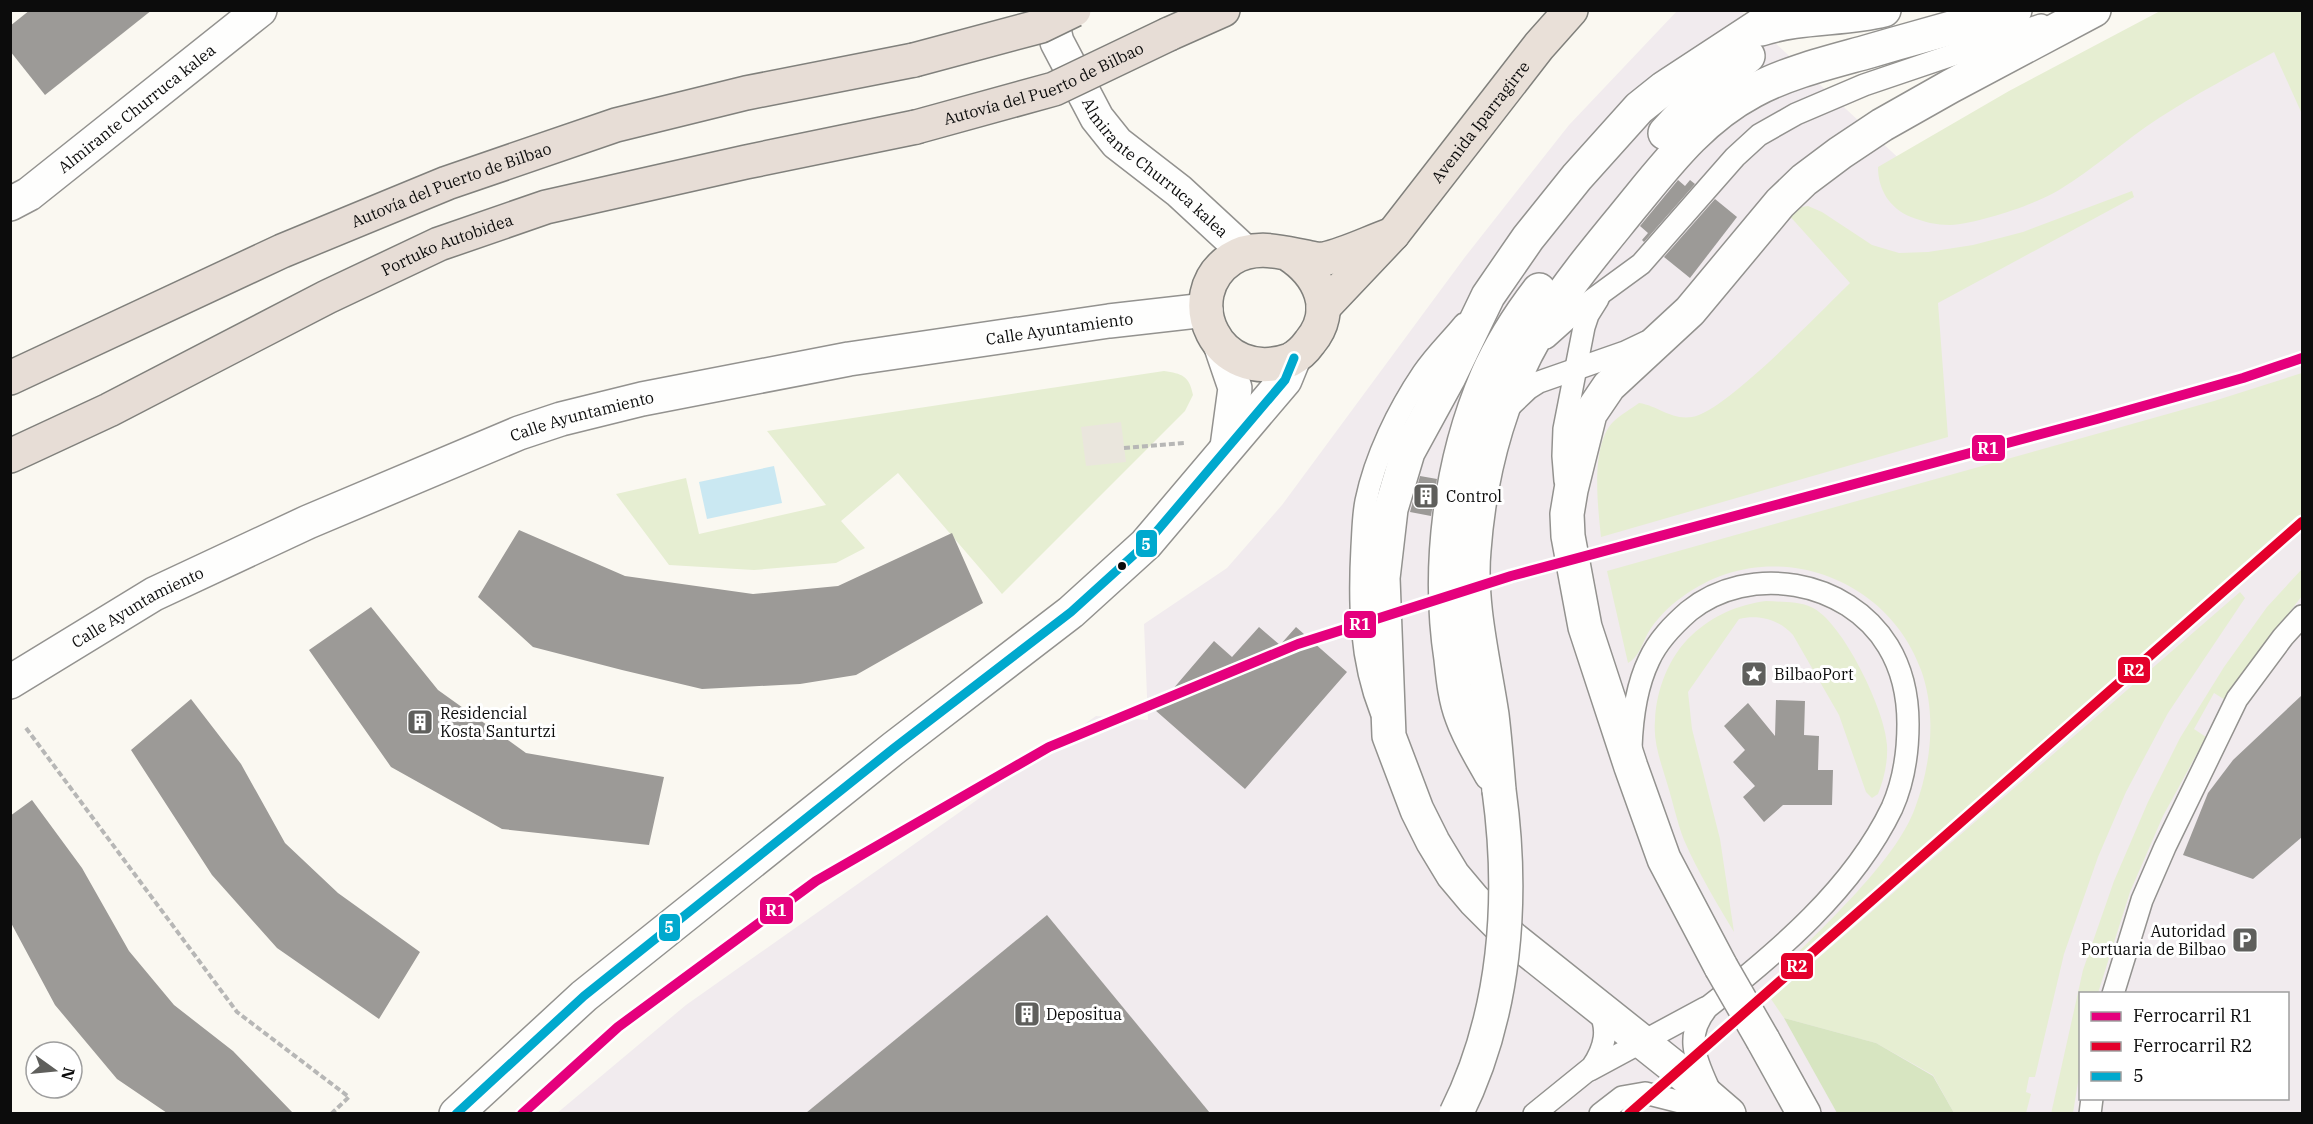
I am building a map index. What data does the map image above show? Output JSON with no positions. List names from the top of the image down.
{
  "streets": {
    "highway": ["Autovía del Puerto de Bilbao", "Avenida Iparragirre", "Portuko Autobidea"],
    "street": ["Almirante Churruca kalea", "Calle Ayuntamiento"]
  },
  "crossings": [
    ["Autovía del Puerto de Bilbao", "Portuko Autobidea"],
    ["Almirante Churruca kalea", "Avenida Iparragirre"],
    ["Almirante Churruca kalea", "Calle Ayuntamiento"],
    ["Avenida Iparragirre", "Calle Ayuntamiento"]
  ],
  "places": {
    "building": ["Control", "Residencial Kosta Santurtzi", "Depositua"],
    "place": ["BilbaoPort"],
    "parking": ["Autoridad Portuaria de Bilbao"]
  },
  "lines": ["rail line R1", "transit line 5", "rail line R2"],
  "legend": ["Ferrocarril R1", "Ferrocarril R2", "5"],
  "north": "right"
}
